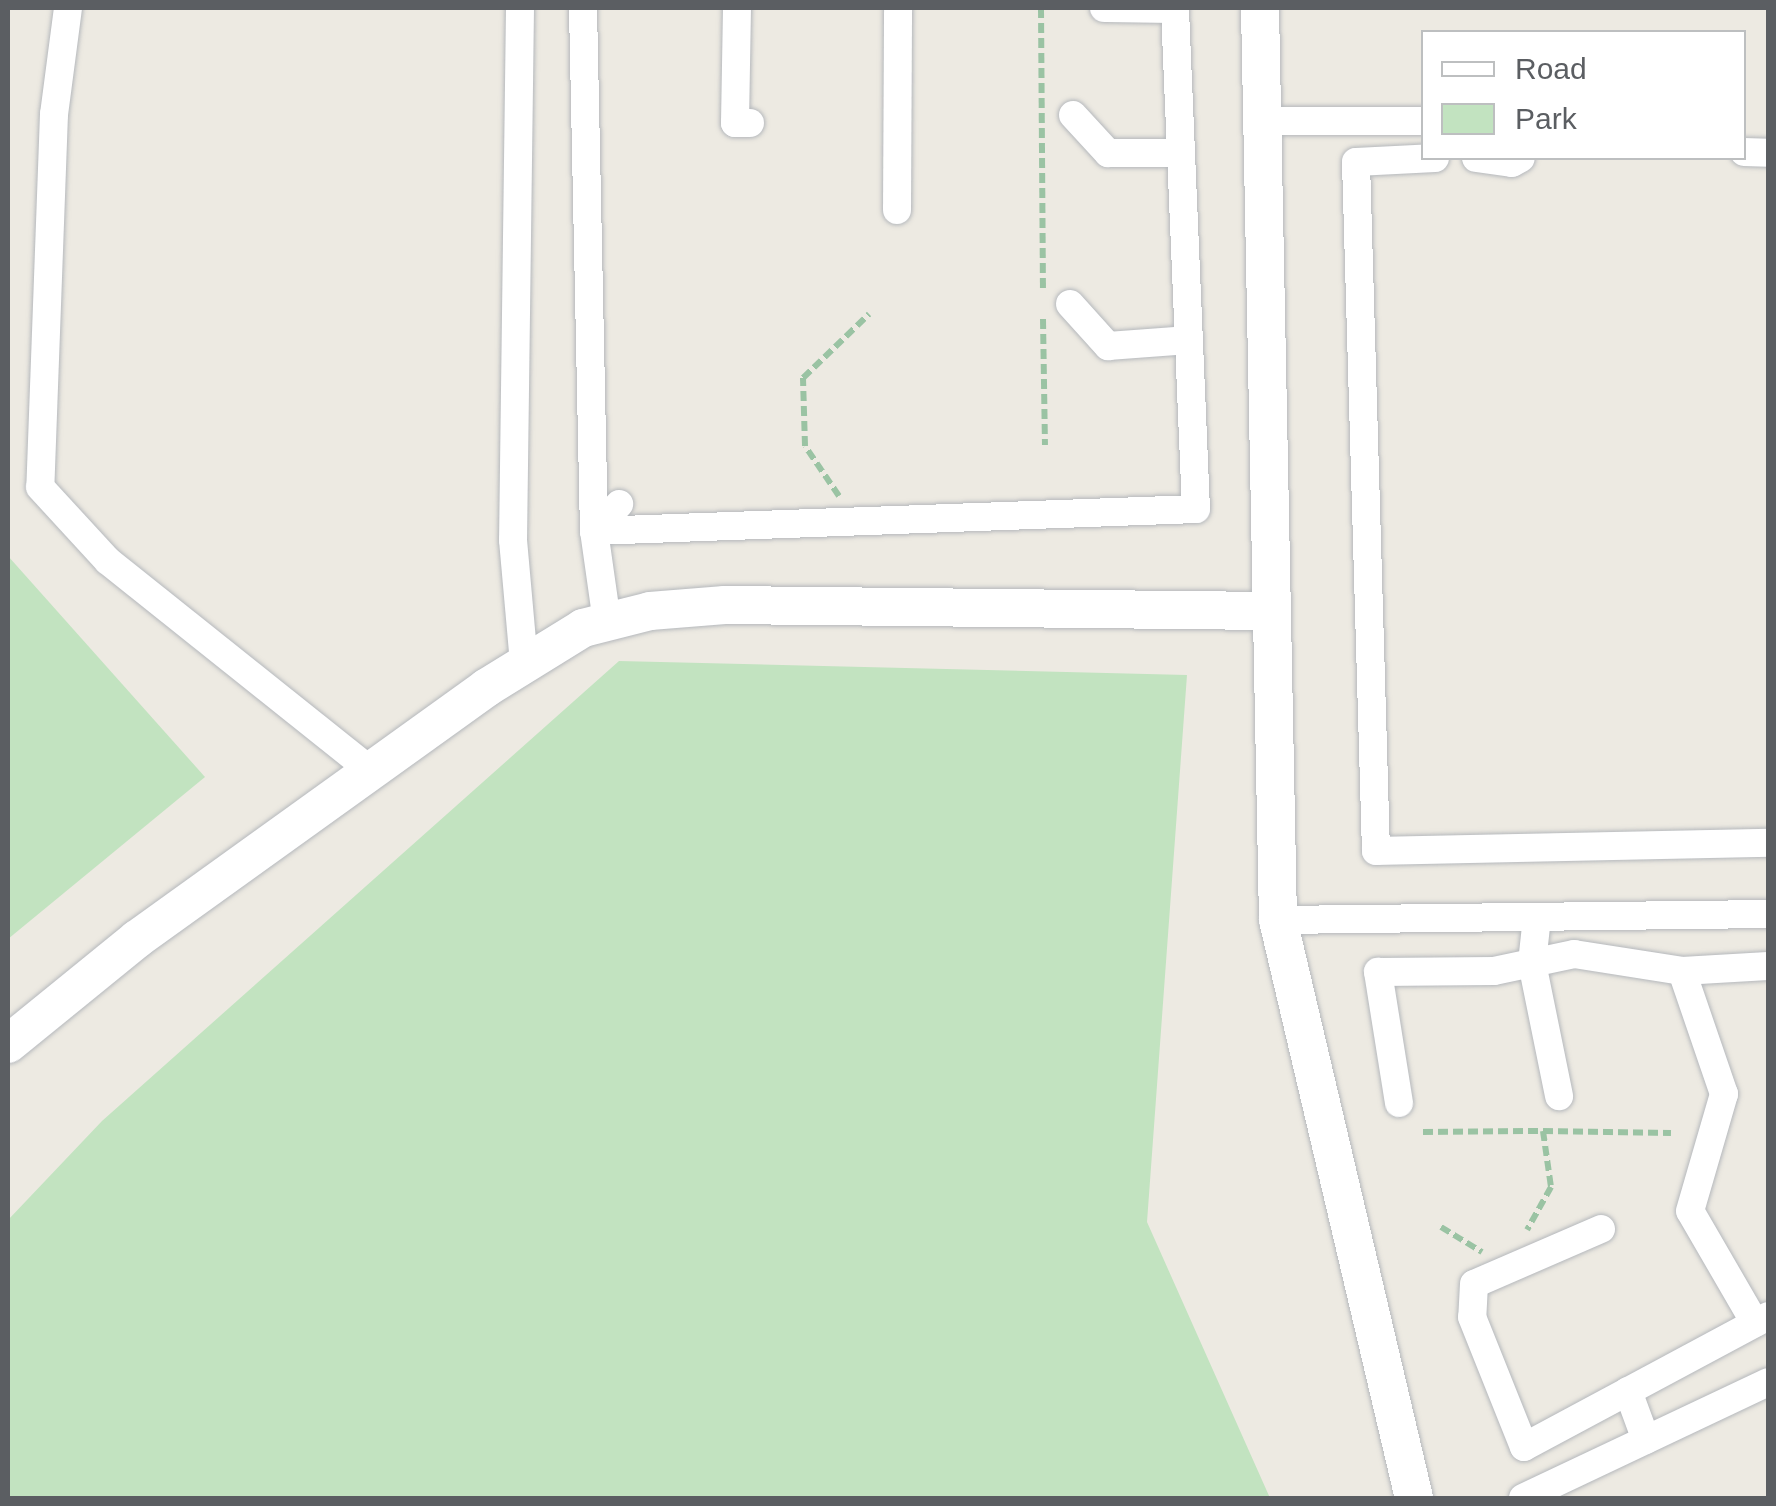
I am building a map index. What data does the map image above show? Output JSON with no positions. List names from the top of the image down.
{
  "legend": ["Road", "Park"]
}
